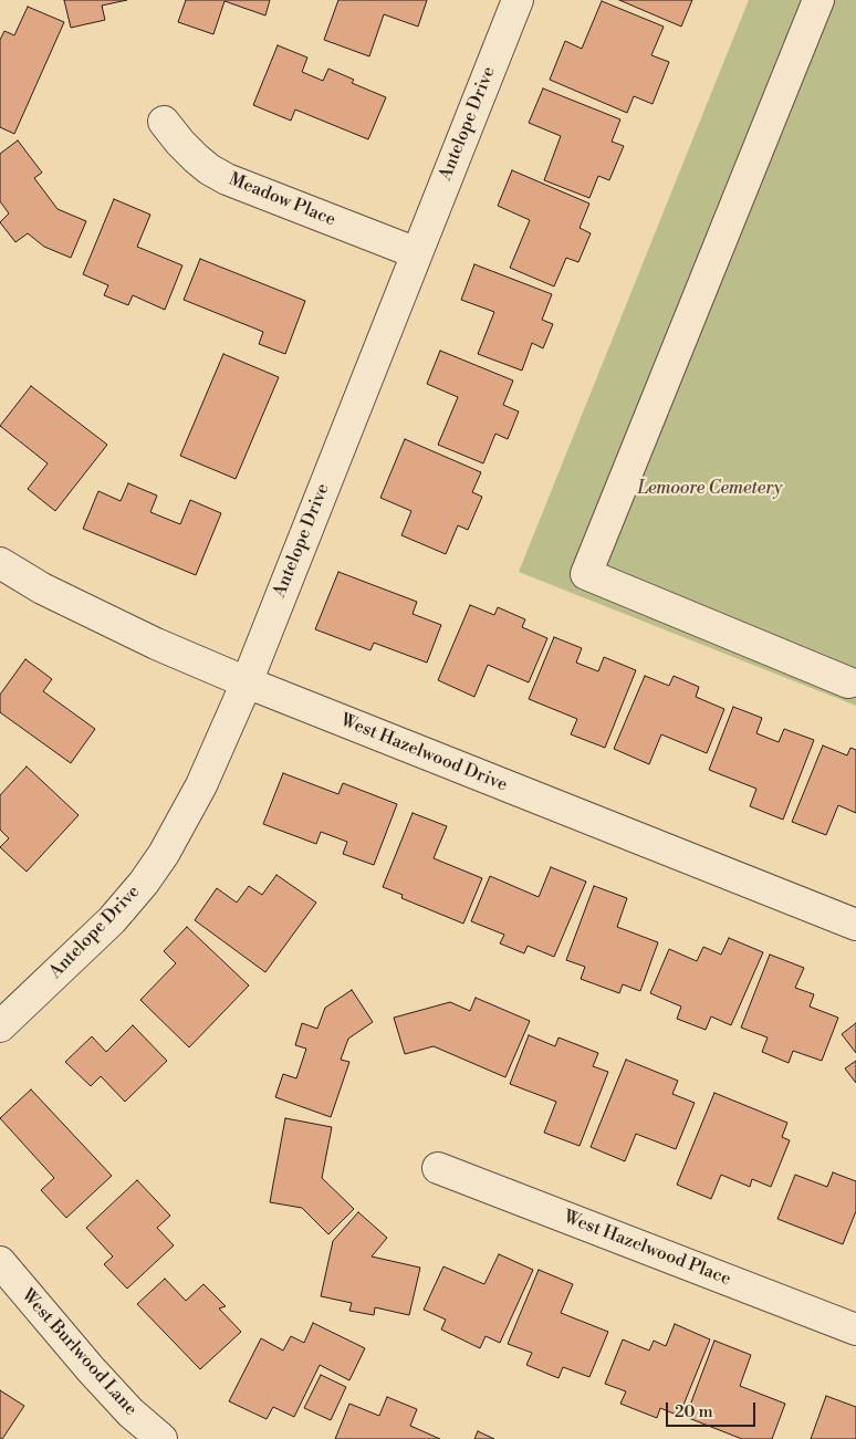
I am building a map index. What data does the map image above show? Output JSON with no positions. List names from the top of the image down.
{
  "streets": {
    "street": [
      "Antelope Drive",
      "Meadow Place",
      "West Hazelwood Drive",
      "West Hazelwood Place",
      "West Burlwood Lane"
    ]
  },
  "crossings": [
    ["Antelope Drive", "Meadow Place"],
    ["Antelope Drive", "West Hazelwood Drive"]
  ],
  "parks": ["Lemoore Cemetery"],
  "scale_bar": "20 m"
}
